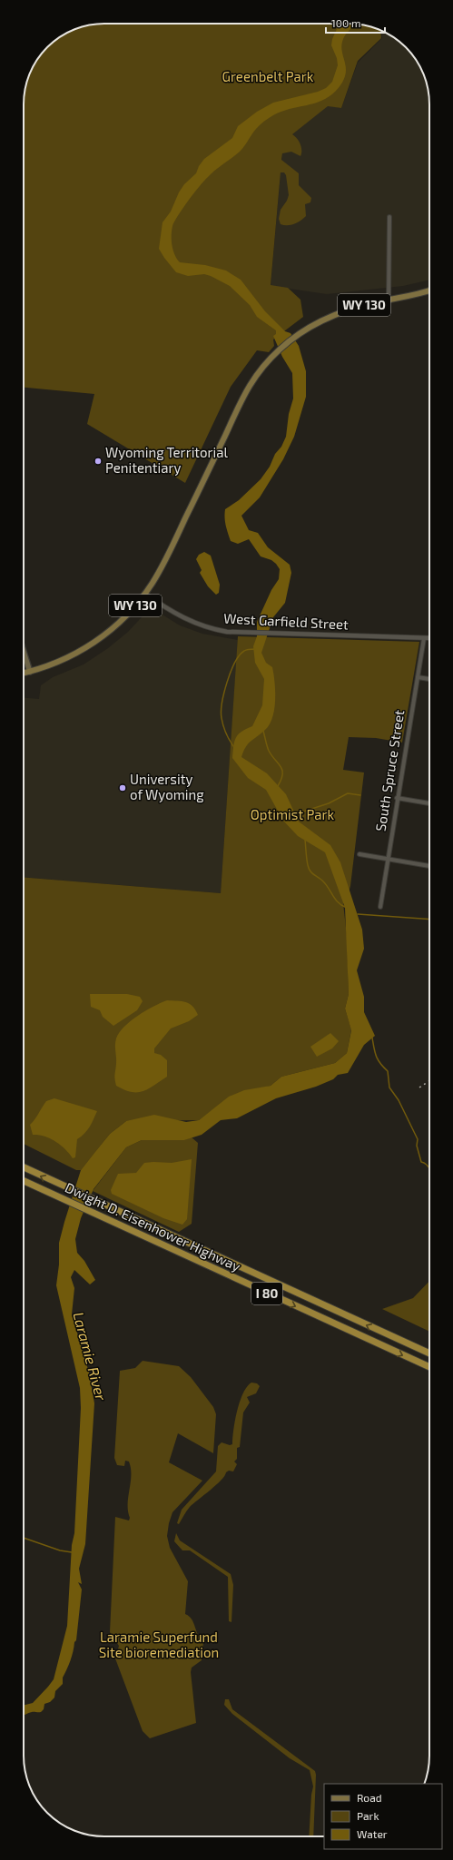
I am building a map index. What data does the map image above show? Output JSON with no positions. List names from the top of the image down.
{
  "streets": {
    "highway": ["Dwight D. Eisenhower Highway", "I 80"],
    "main road": ["WY 130"],
    "street": ["West Garfield Street", "South Spruce Street"]
  },
  "crossings": [
    ["WY 130", "West Garfield Street"],
    ["West Garfield Street", "South Spruce Street"]
  ],
  "water": ["Laramie River"],
  "parks": ["Greenbelt Park", "Optimist Park", "Laramie Superfund Site bioremediation"],
  "places": ["Wyoming Territorial Penitentiary", "University of Wyoming"],
  "legend": ["Road", "Park", "Water"],
  "scale_bar": "100 m"
}
